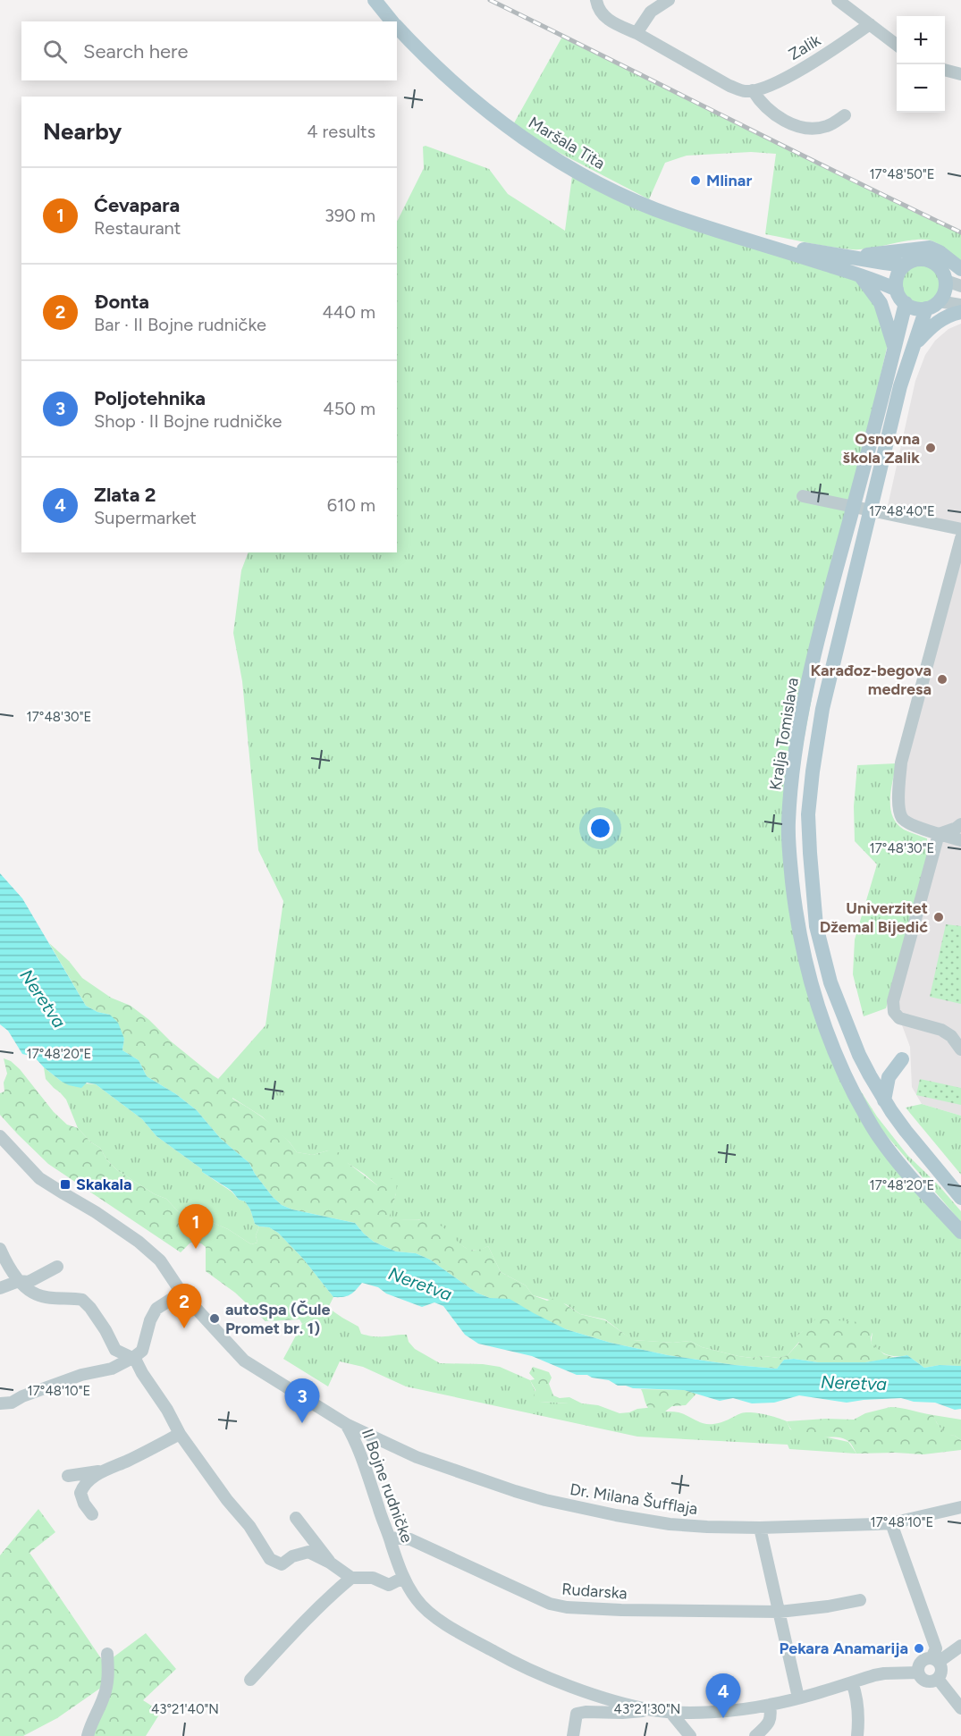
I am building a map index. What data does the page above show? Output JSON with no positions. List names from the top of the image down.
{
  "streets": {
    "main road": ["Maršala Tita", "Kralja Tomislava"],
    "street": [
      "Zalik",
      "II Bojne rudničke",
      "Dr. Milana Šufflaja",
      "Rudarska"
    ]
  },
  "crossings": [
    ["Maršala Tita", "Kralja Tomislava"],
    ["II Bojne rudničke", "Dr. Milana Šufflaja"],
    ["II Bojne rudničke", "Rudarska"]
  ],
  "water": ["Neretva"],
  "places": {
    "other": [
      "Mlinar",
      "Osnovna škola Zalik",
      "Karađoz-begova medresa",
      "Univerzitet Džemal Bijedić",
      "autoSpa (Čule Promet br. 1)",
      "Pekara Anamarija"
    ],
    "transit": ["Skakala"]
  },
  "page": {
    "map_buttons": ["+", "−"],
    "search": "Search here",
    "heading": ["Nearby", "4 results"],
    "list": [
      {
        "mark": "1",
        "name": "Ćevapara",
        "note": "Restaurant",
        "value": "390 m"
      },
      {
        "mark": "2",
        "name": "Đonta",
        "note": "Bar · II Bojne rudničke",
        "value": "440 m"
      },
      {
        "mark": "3",
        "name": "Poljotehnika",
        "note": "Shop · II Bojne rudničke",
        "value": "450 m"
      },
      {
        "mark": "4",
        "name": "Zlata 2",
        "note": "Supermarket",
        "value": "610 m"
      }
    ],
    "pins": [
      "1",
      "2",
      "3",
      "4"
    ]
  },
  "coordinates": [
    "17°48'50\"E",
    "17°48'40\"E",
    "17°48'30\"E",
    "17°48'20\"E",
    "17°48'10\"E",
    "43°21'40\"N",
    "43°21'30\"N"
  ]
}
